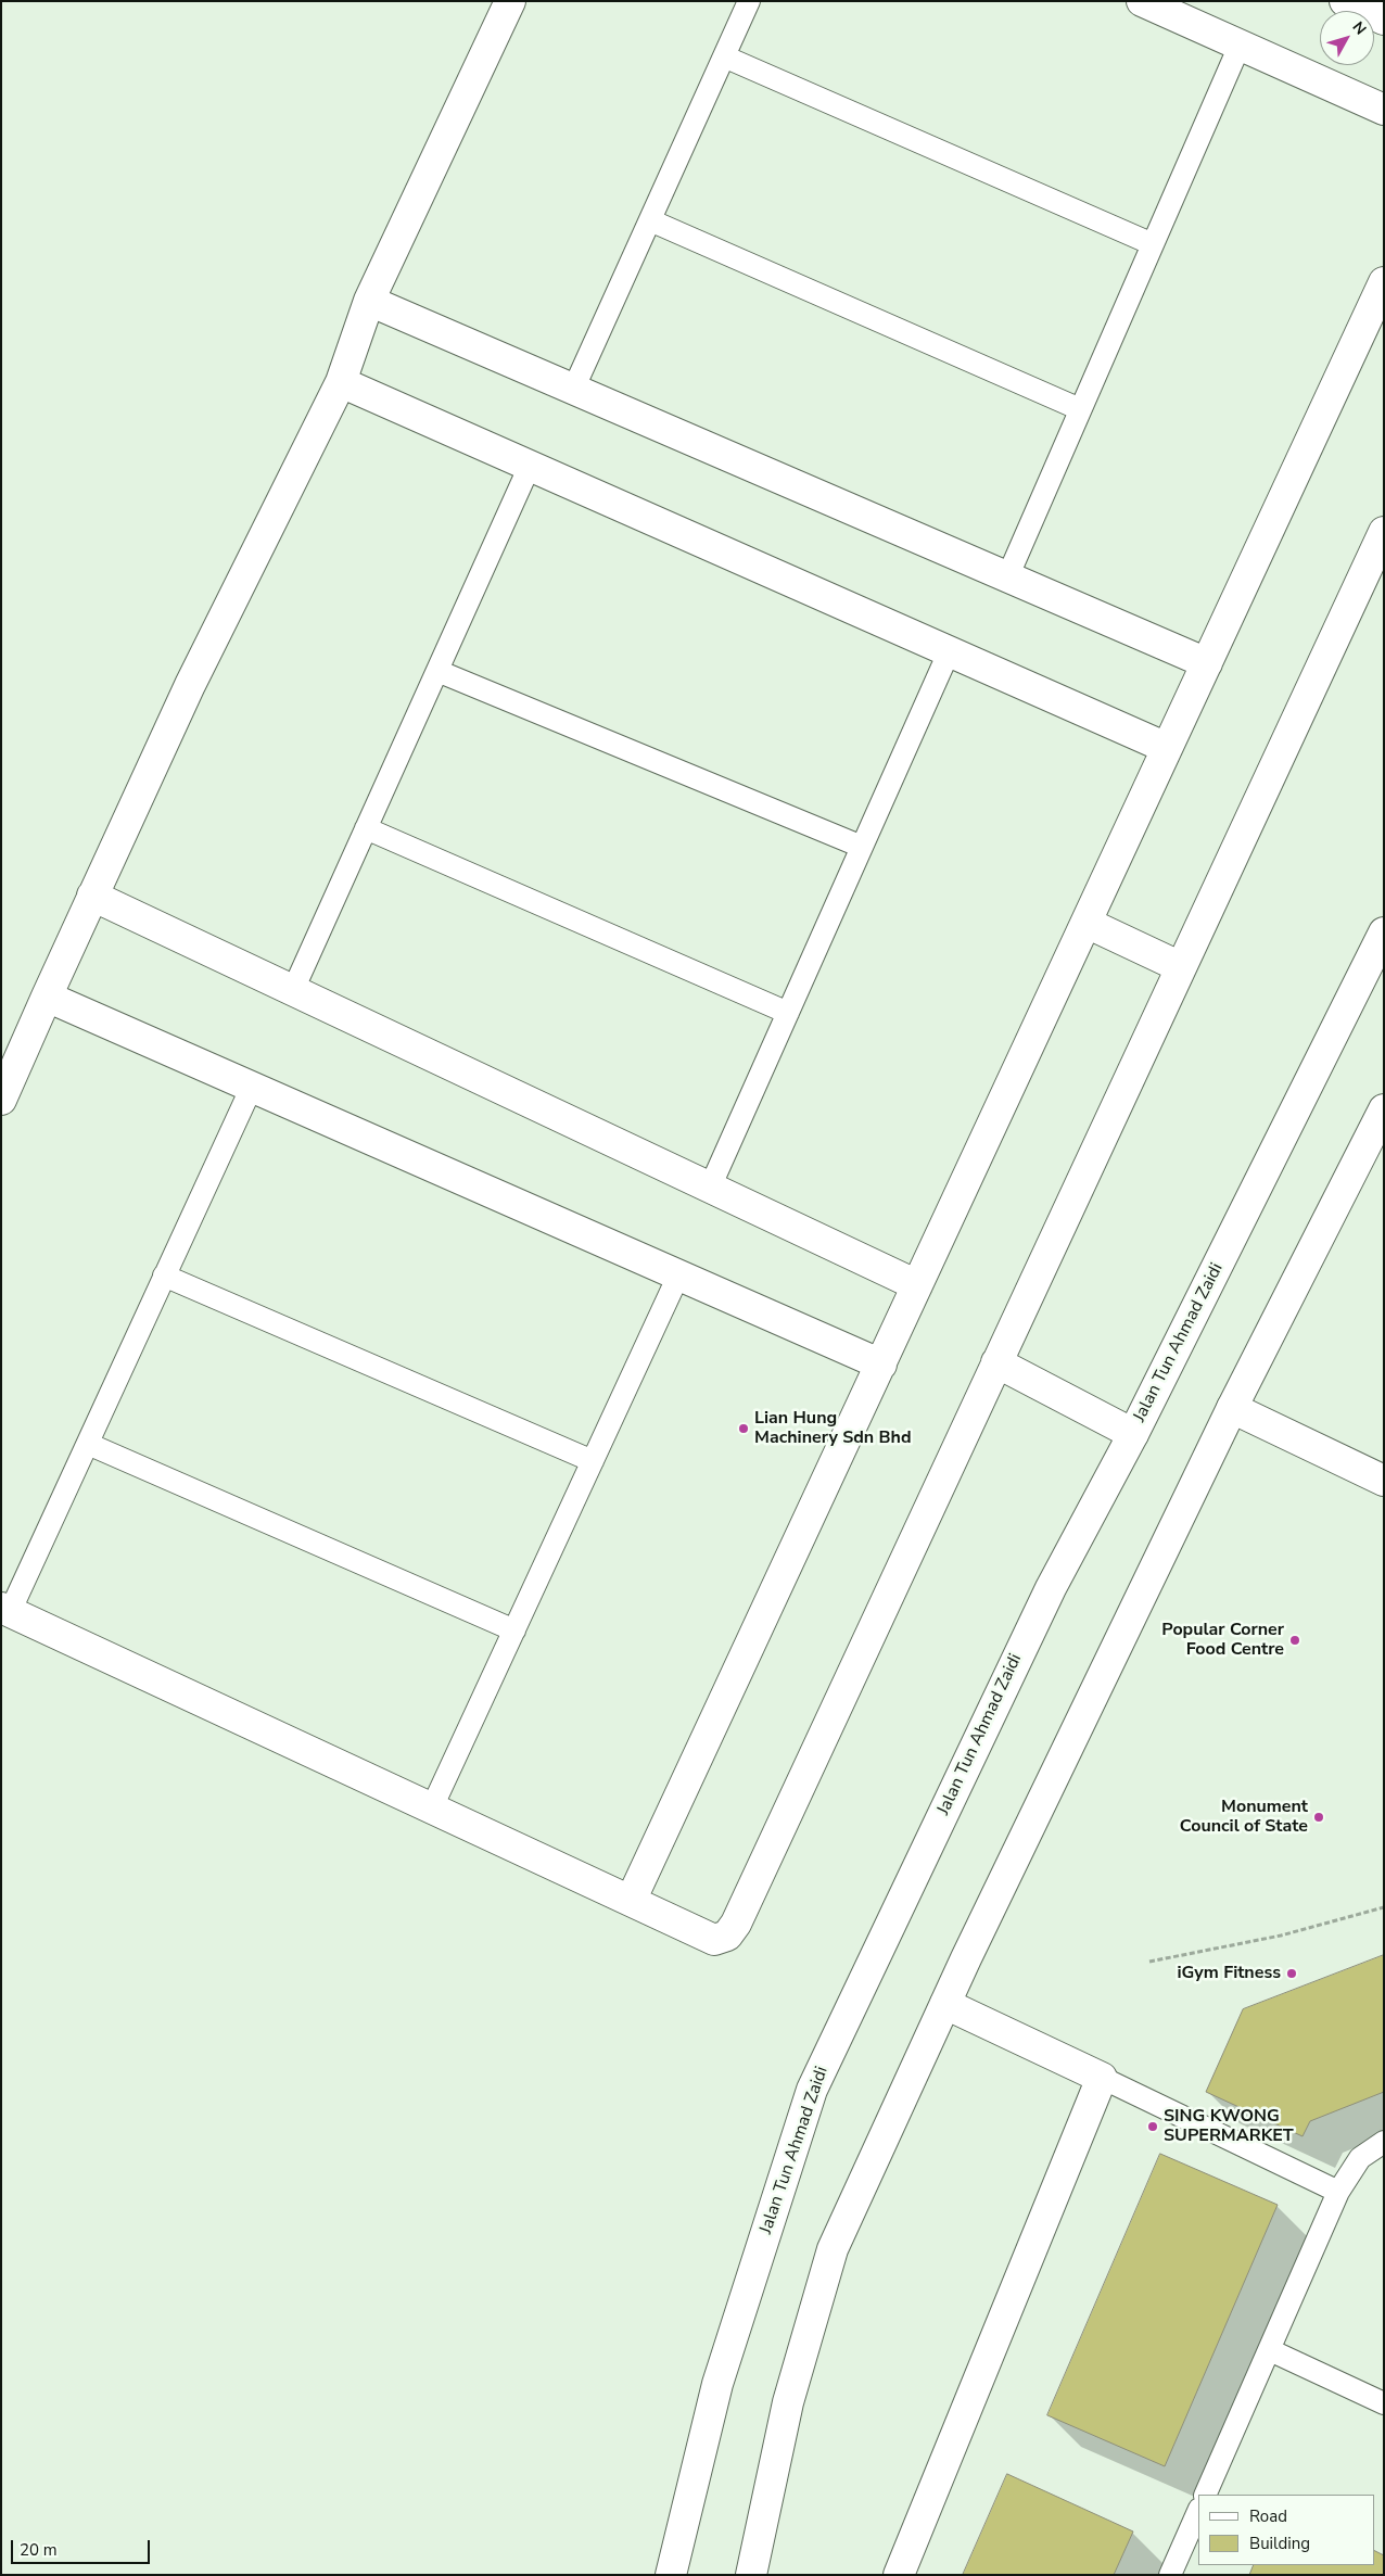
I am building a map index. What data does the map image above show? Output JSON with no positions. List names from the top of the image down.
{
  "streets": {
    "street": ["Jalan Tun Ahmad Zaidi"]
  },
  "places": [
    "Lian Hung Machinery Sdn Bhd",
    "Popular Corner Food Centre",
    "Monument Council of State",
    "iGym Fitness",
    "SING KWONG SUPERMARKET"
  ],
  "legend": ["Road", "Building"],
  "scale_bar": "20 m",
  "north": "top right"
}
